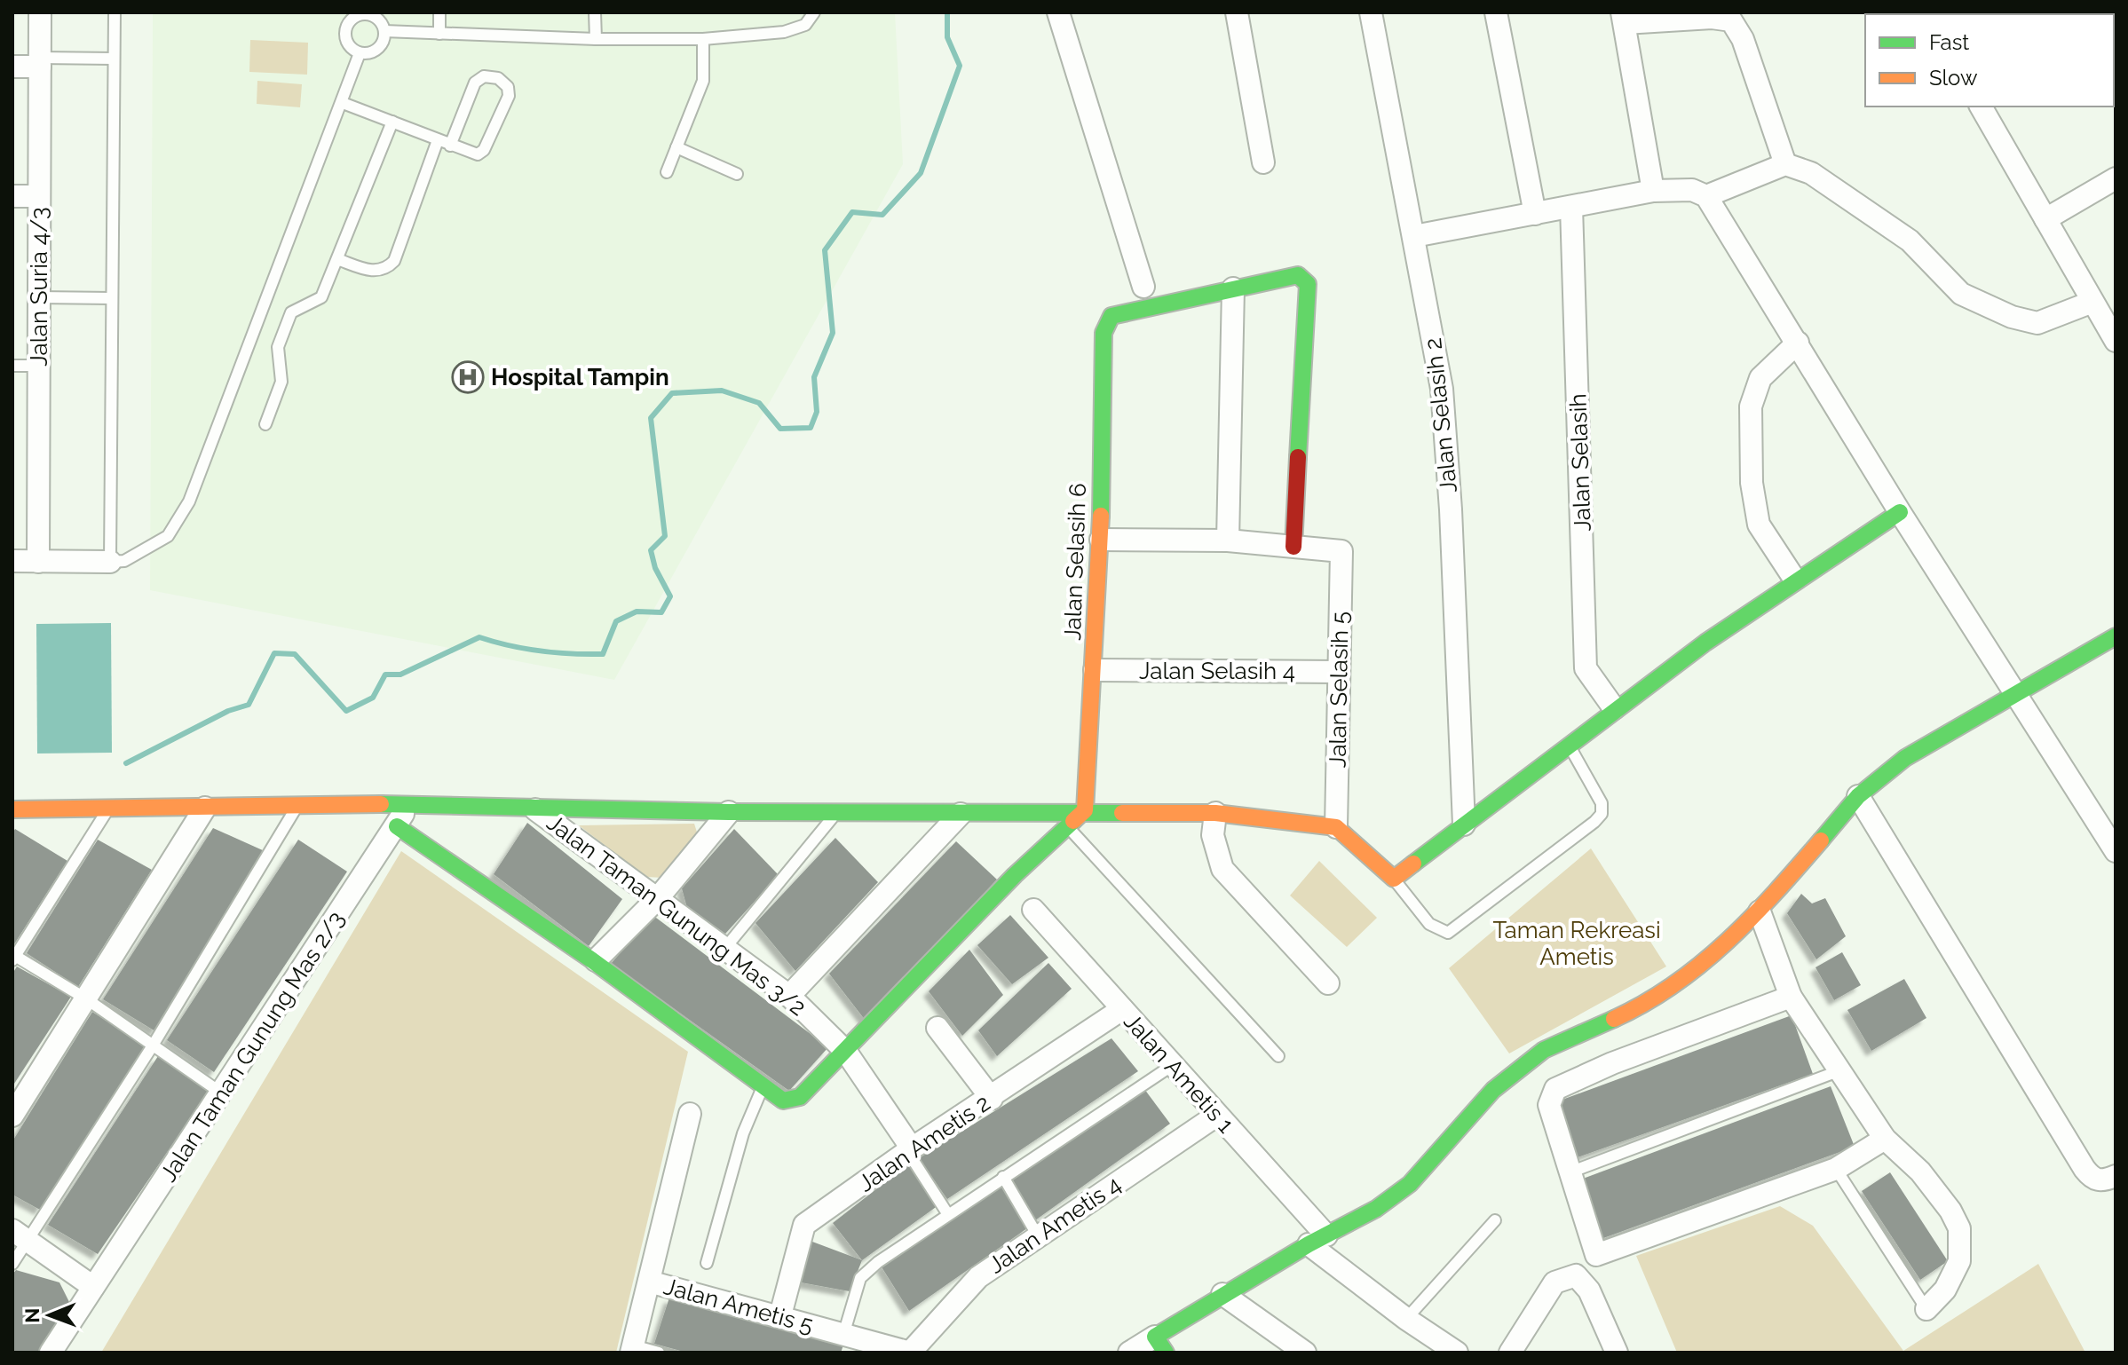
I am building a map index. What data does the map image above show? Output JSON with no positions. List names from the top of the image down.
{
  "streets": {
    "street": [
      "Jalan Suria 4/3",
      "Jalan Selasih 2",
      "Jalan Selasih",
      "Jalan Selasih 6",
      "Jalan Selasih 4",
      "Jalan Selasih 5",
      "Jalan Taman Gunung Mas 3/2",
      "Jalan Taman Gunung Mas 2/3",
      "Jalan Ametis 1",
      "Jalan Ametis 2",
      "Jalan Ametis 4",
      "Jalan Ametis 5"
    ]
  },
  "crossings": [
    ["Jalan Selasih 6", "Jalan Selasih 4"],
    ["Jalan Selasih 4", "Jalan Selasih 5"],
    ["Jalan Taman Gunung Mas 3/2", "Jalan Ametis 2"],
    ["Jalan Ametis 1", "Jalan Ametis 2"],
    ["Jalan Ametis 1", "Jalan Ametis 4"],
    ["Jalan Ametis 2", "Jalan Ametis 5"],
    ["Jalan Ametis 4", "Jalan Ametis 5"]
  ],
  "parks": ["Taman Rekreasi Ametis"],
  "places": {
    "hospital": ["Hospital Tampin"]
  },
  "legend": ["Fast", "Slow"],
  "north": "left"
}
